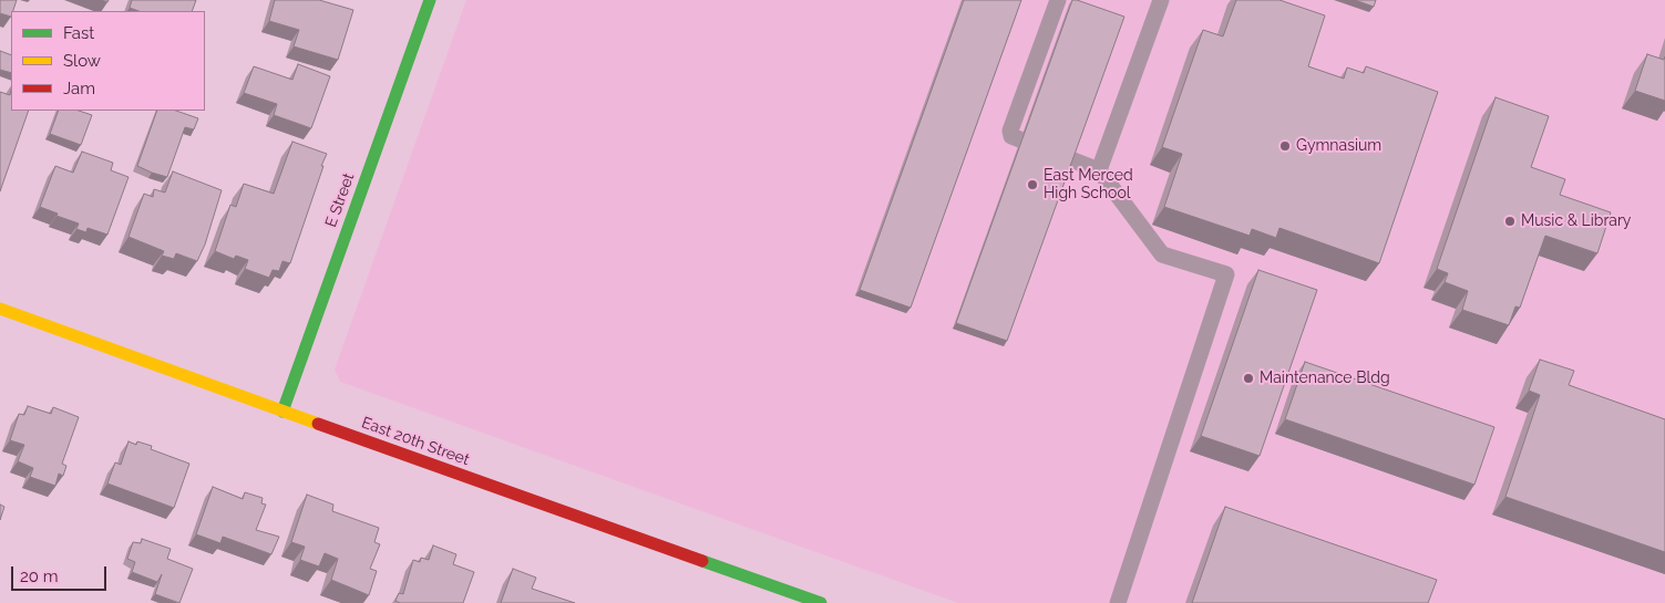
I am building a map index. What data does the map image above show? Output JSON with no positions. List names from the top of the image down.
{
  "streets": {
    "street": ["E Street", "East 20th Street"]
  },
  "crossings": [
    ["E Street", "East 20th Street"]
  ],
  "places": [
    "Gymnasium",
    "East Merced High School",
    "Music & Library",
    "Maintenance Bldg"
  ],
  "legend": ["Fast", "Slow", "Jam"],
  "scale_bar": "20 m"
}
